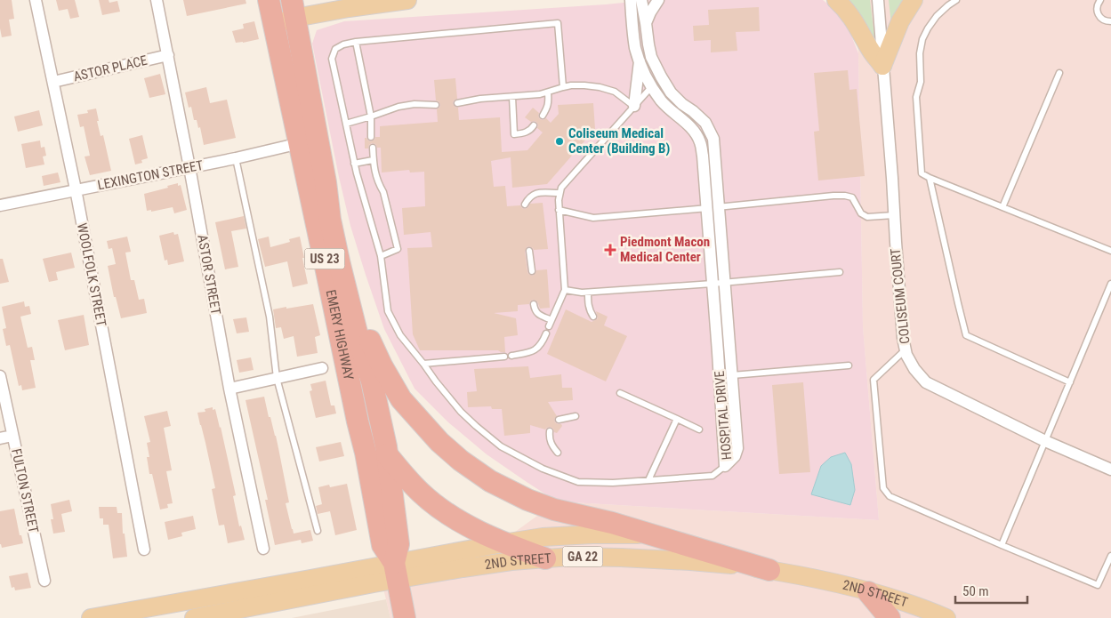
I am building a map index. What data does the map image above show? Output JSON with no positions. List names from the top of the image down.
{
  "streets": {
    "highway": ["US 23", "EMERY HIGHWAY"],
    "main road": ["GA 22", "2ND STREET"],
    "street": [
      "ASTOR PLACE",
      "LEXINGTON STREET",
      "WOOLFOLK STREET",
      "ASTOR STREET",
      "COLISEUM COURT",
      "HOSPITAL DRIVE",
      "FULTON STREET"
    ]
  },
  "crossings": [
    ["ASTOR PLACE", "WOOLFOLK STREET"],
    ["ASTOR PLACE", "ASTOR STREET"],
    ["LEXINGTON STREET", "WOOLFOLK STREET"],
    ["LEXINGTON STREET", "ASTOR STREET"],
    ["LEXINGTON STREET", "EMERY HIGHWAY"],
    ["EMERY HIGHWAY", "2ND STREET"]
  ],
  "places": {
    "other": ["Coliseum Medical Center (Building B)"],
    "health": ["Piedmont Macon Medical Center"]
  },
  "scale_bar": "50 m"
}
